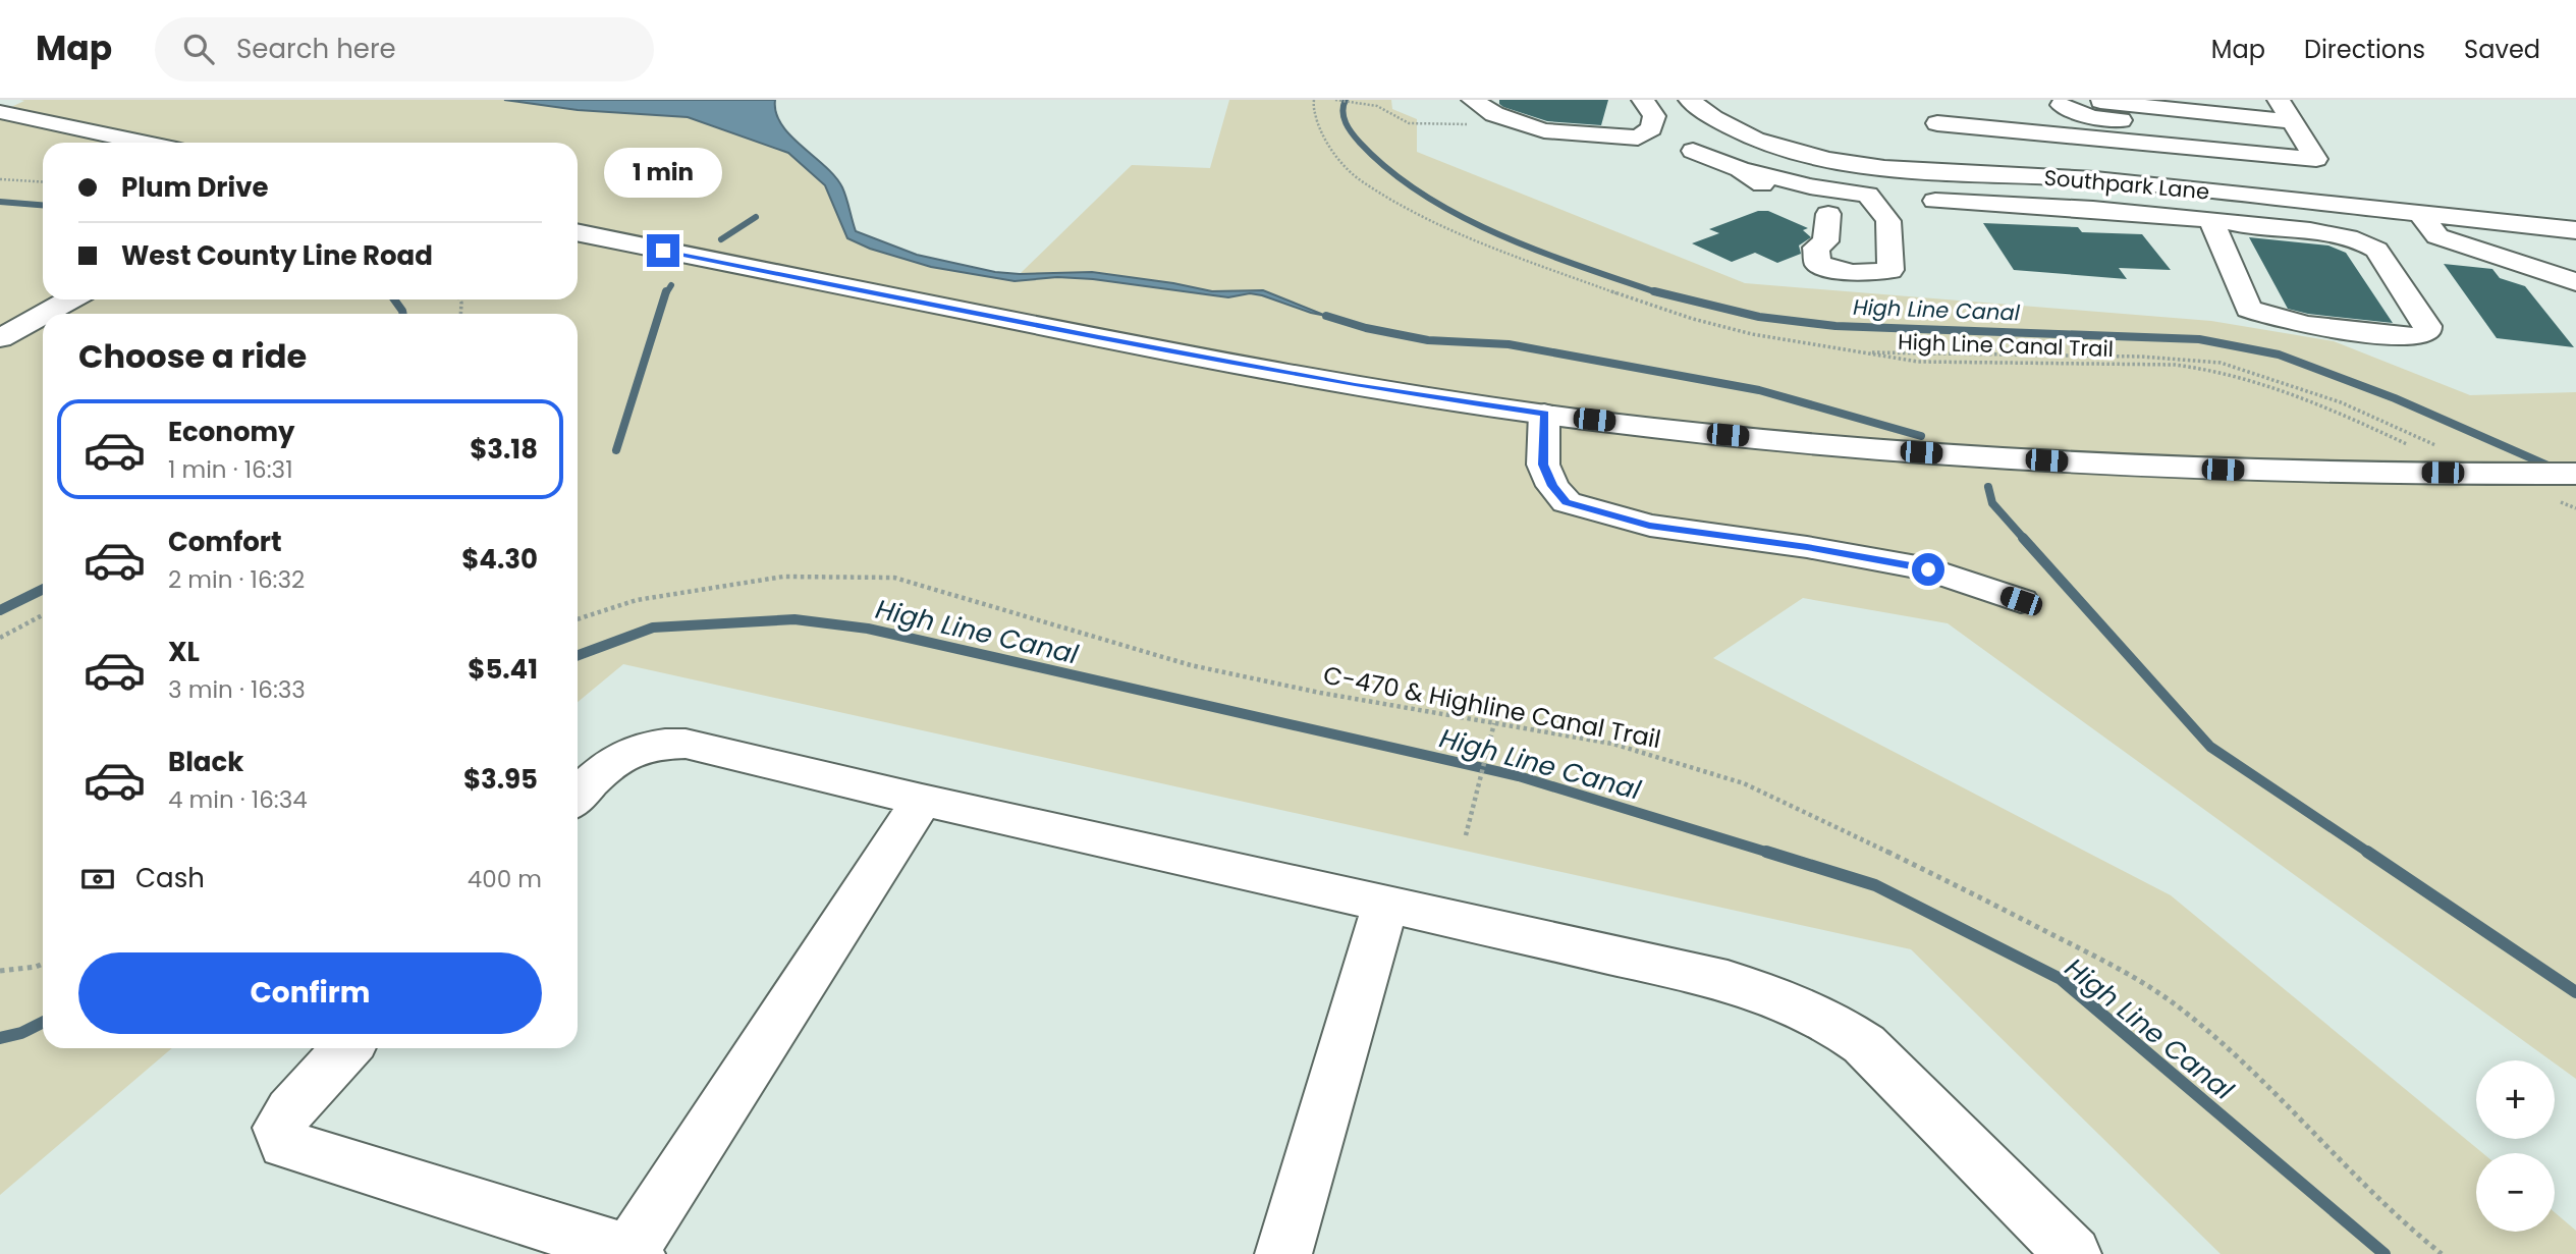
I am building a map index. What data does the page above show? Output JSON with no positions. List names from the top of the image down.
{
  "streets": {
    "main road": ["Southpark Lane"],
    "path": ["High Line Canal Trail", "C-470 & Highline Canal Trail"]
  },
  "water": ["High Line Canal"],
  "page": {
    "header": "Map",
    "search": "Search here",
    "nav": ["Map", "Directions", "Saved"],
    "banner": ["Plum Drive", "West County Line Road"],
    "bubble": "1 min",
    "heading": "Choose a ride",
    "list": [
      {
        "name": "Economy",
        "note": "1 min · 16:31",
        "value": "$3.18"
      },
      {
        "name": "Comfort",
        "note": "2 min · 16:32",
        "value": "$4.30"
      },
      {
        "name": "XL",
        "note": "3 min · 16:33",
        "value": "$5.41"
      },
      {
        "name": "Black",
        "note": "4 min · 16:34",
        "value": "$3.95"
      }
    ],
    "pay": ["Cash", "400 m"],
    "buttons": "Confirm",
    "map_buttons": ["+", "−"]
  }
}
